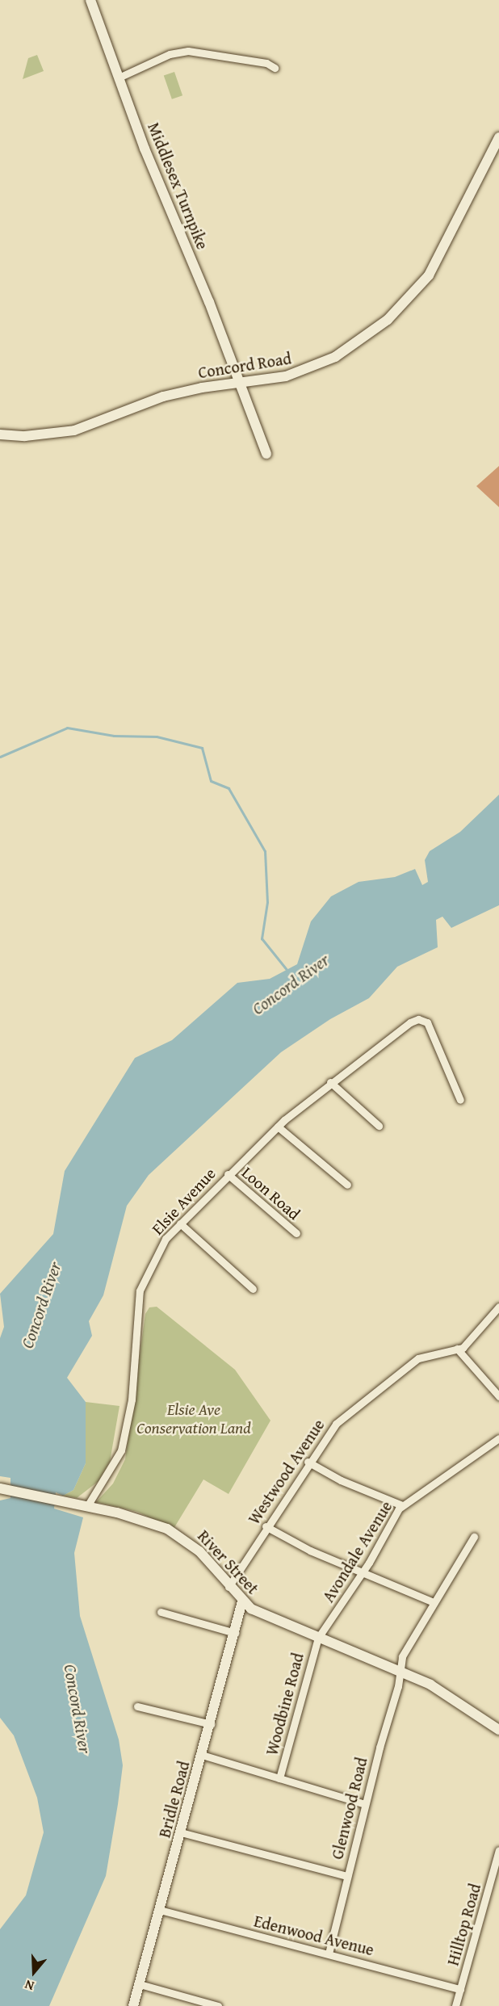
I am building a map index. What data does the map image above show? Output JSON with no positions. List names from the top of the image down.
{
  "streets": {
    "main road": [
      "Middlesex Turnpike",
      "Concord Road",
      "River Street",
      "Bridle Road"
    ],
    "street": [
      "Loon Road",
      "Elsie Avenue",
      "Westwood Avenue",
      "Avondale Avenue",
      "Woodbine Road",
      "Glenwood Road",
      "Hilltop Road",
      "Edenwood Avenue"
    ]
  },
  "crossings": [
    ["Middlesex Turnpike", "Concord Road"],
    ["Loon Road", "Elsie Avenue"],
    ["Elsie Avenue", "River Street"],
    ["Westwood Avenue", "River Street"],
    ["Avondale Avenue", "River Street"],
    ["Avondale Avenue", "Woodbine Road"],
    ["River Street", "Woodbine Road"],
    ["River Street", "Bridle Road"],
    ["River Street", "Glenwood Road"],
    ["Bridle Road", "Edenwood Avenue"],
    ["Glenwood Road", "Edenwood Avenue"],
    ["Hilltop Road", "Edenwood Avenue"]
  ],
  "water": ["Concord River"],
  "parks": ["Elsie Ave Conservation Land"],
  "north": "bottom"
}
